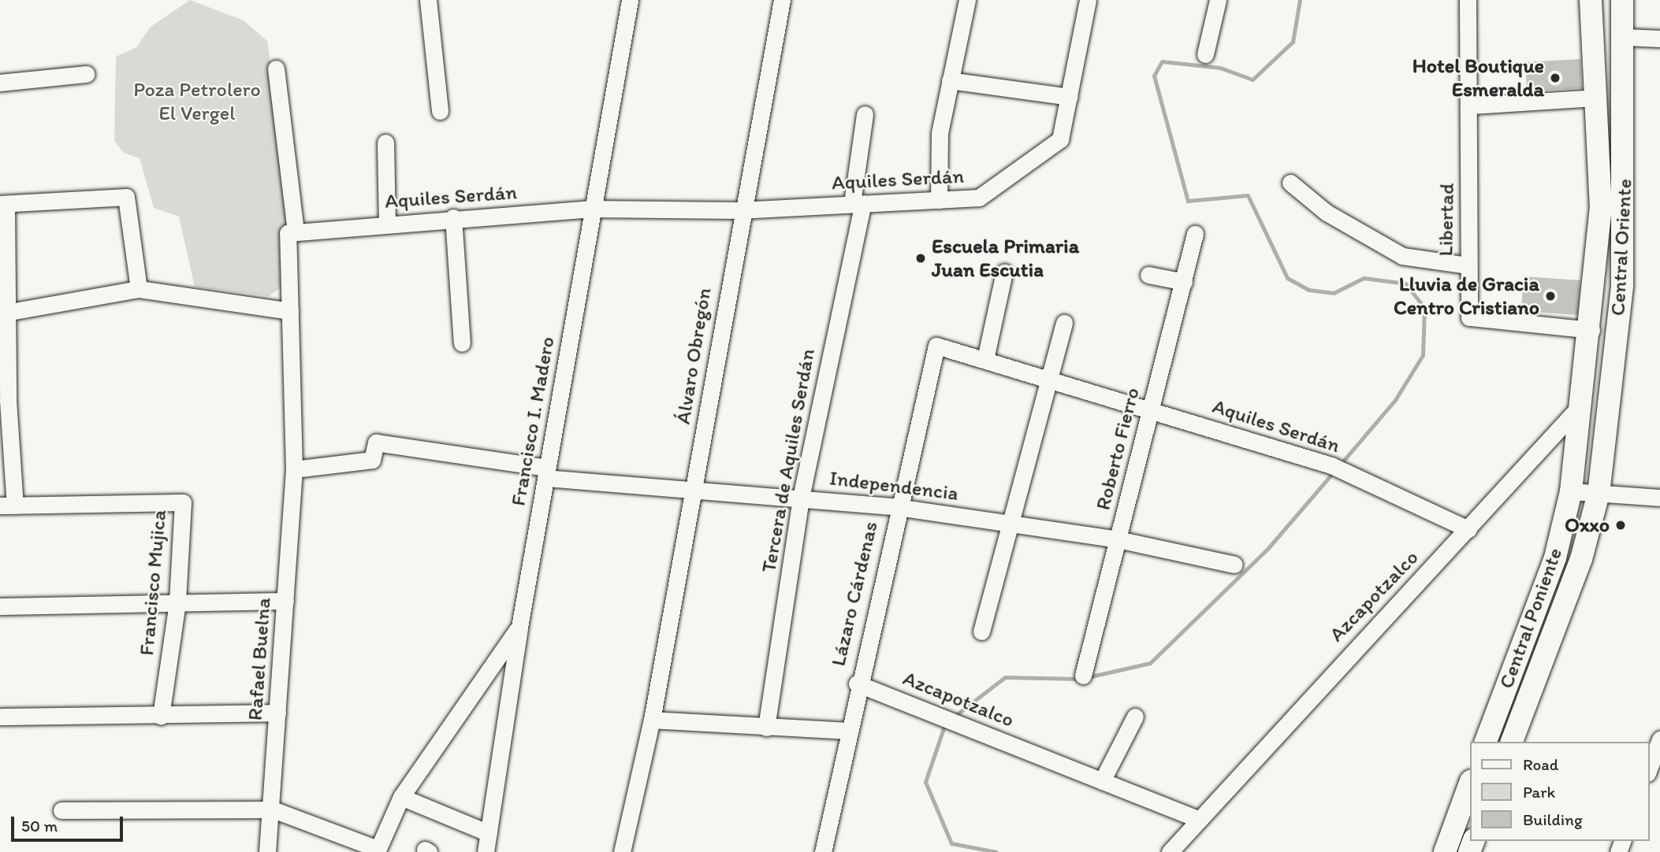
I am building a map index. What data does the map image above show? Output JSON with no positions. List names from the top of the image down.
{
  "streets": {
    "main road": ["Central Oriente", "Central Poniente"],
    "street": [
      "Aquiles Serdán",
      "Libertad",
      "Álvaro Obregón",
      "Francisco I. Madero",
      "Roberto Fierro",
      "Tercera de Aquiles Serdán",
      "Independencia",
      "Francisco Mujica",
      "Lázaro Cárdenas",
      "Azcapotzalco",
      "Rafael Buelna"
    ]
  },
  "crossings": [
    ["Aquiles Serdán", "Álvaro Obregón"],
    ["Aquiles Serdán", "Francisco I. Madero"],
    ["Aquiles Serdán", "Roberto Fierro"],
    ["Aquiles Serdán", "Tercera de Aquiles Serdán"],
    ["Aquiles Serdán", "Lázaro Cárdenas"],
    ["Aquiles Serdán", "Azcapotzalco"],
    ["Libertad", "Central Oriente"],
    ["Central Oriente", "Azcapotzalco"],
    ["Central Oriente", "Central Poniente"],
    ["Álvaro Obregón", "Independencia"],
    ["Francisco I. Madero", "Independencia"],
    ["Roberto Fierro", "Independencia"],
    ["Tercera de Aquiles Serdán", "Independencia"],
    ["Independencia", "Lázaro Cárdenas"],
    ["Independencia", "Rafael Buelna"],
    ["Lázaro Cárdenas", "Azcapotzalco"]
  ],
  "parks": ["Poza Petrolero El Vergel"],
  "places": [
    "Hotel Boutique Esmeralda",
    "Escuela Primaria Juan Escutia",
    "Lluvia de Gracia Centro Cristiano",
    "Oxxo"
  ],
  "legend": ["Road", "Park", "Building"],
  "scale_bar": "50 m"
}
